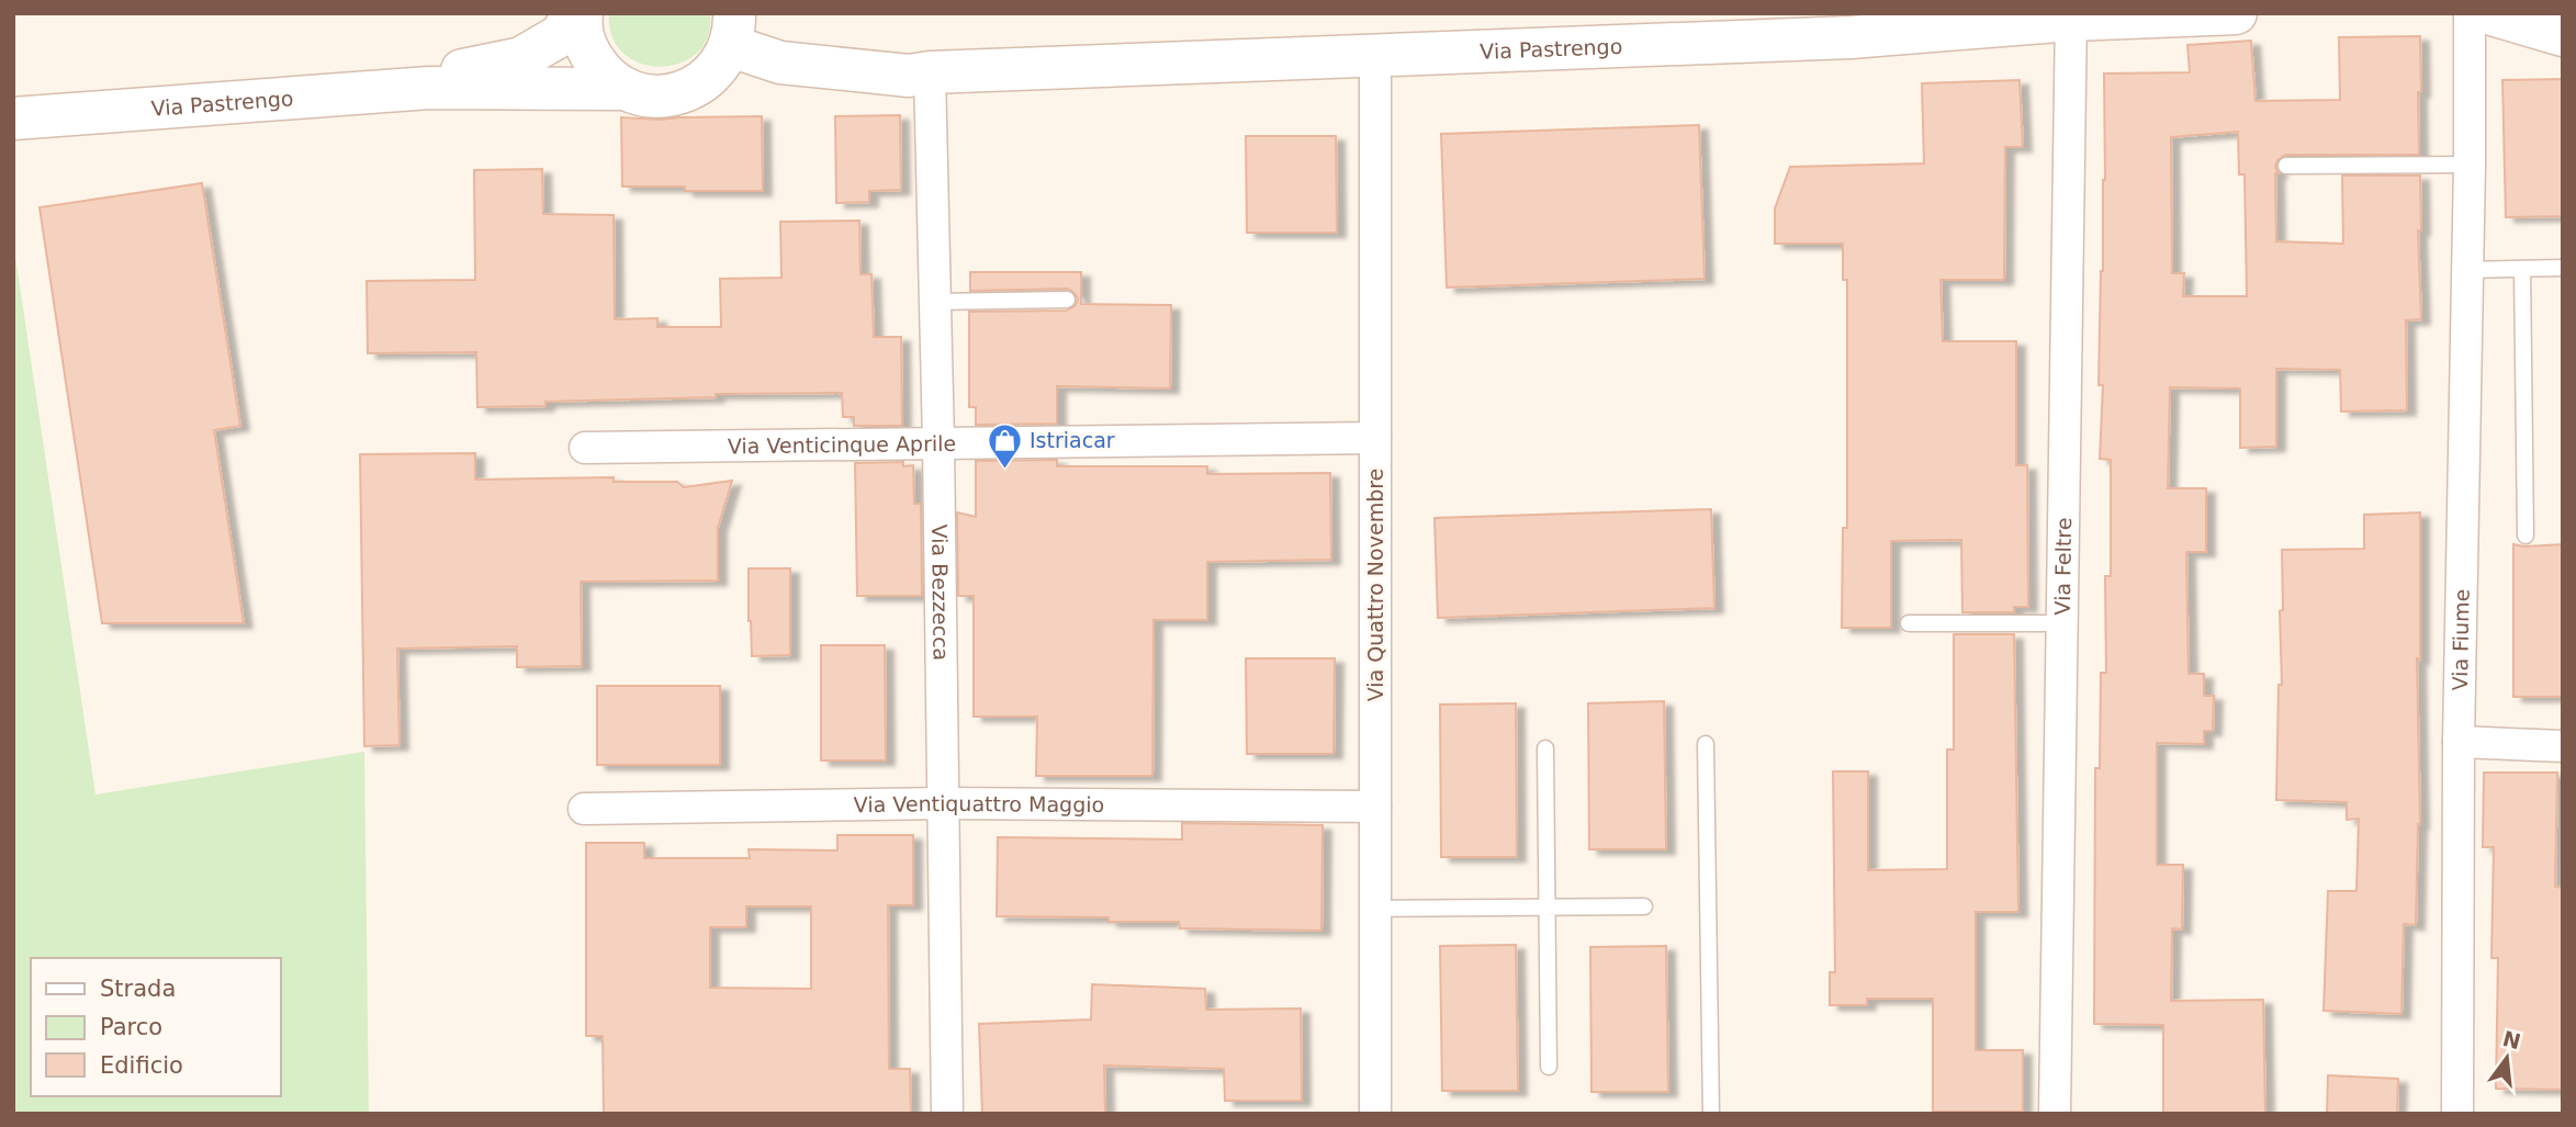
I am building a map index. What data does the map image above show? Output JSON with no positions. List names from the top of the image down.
{
  "streets": {
    "street": [
      "Via Pastrengo",
      "Via Venticinque Aprile",
      "Via Feltre",
      "Via Quattro Novembre",
      "Via Bezzecca",
      "Via Fiume",
      "Via Ventiquattro Maggio"
    ]
  },
  "crossings": [
    ["Via Pastrengo", "Via Feltre"],
    ["Via Pastrengo", "Via Quattro Novembre"],
    ["Via Pastrengo", "Via Bezzecca"],
    ["Via Venticinque Aprile", "Via Quattro Novembre"],
    ["Via Venticinque Aprile", "Via Bezzecca"],
    ["Via Quattro Novembre", "Via Ventiquattro Maggio"],
    ["Via Bezzecca", "Via Ventiquattro Maggio"]
  ],
  "places": {
    "shop": ["Istriacar"]
  },
  "legend": ["Strada", "Parco", "Edificio"],
  "north": "top"
}
